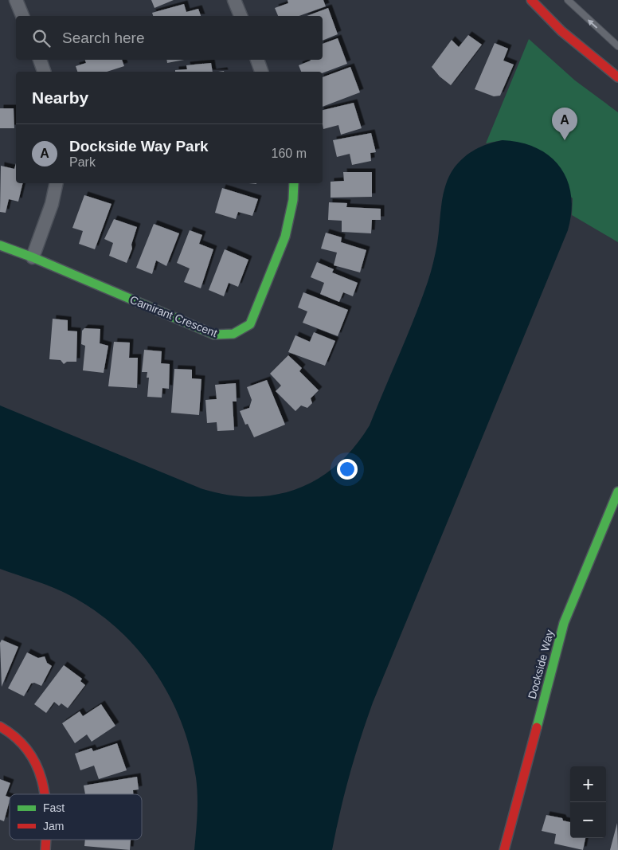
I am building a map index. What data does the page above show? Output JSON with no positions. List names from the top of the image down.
{
  "streets": {
    "street": ["Camirant Crescent", "Dockside Way"]
  },
  "legend": ["Fast", "Jam"],
  "page": {
    "search": "Search here",
    "heading": "Nearby",
    "pins": "A",
    "list": [
      {
        "mark": "A",
        "name": "Dockside Way Park",
        "note": "Park",
        "value": "160 m"
      }
    ],
    "map_buttons": ["+", "−"]
  }
}
